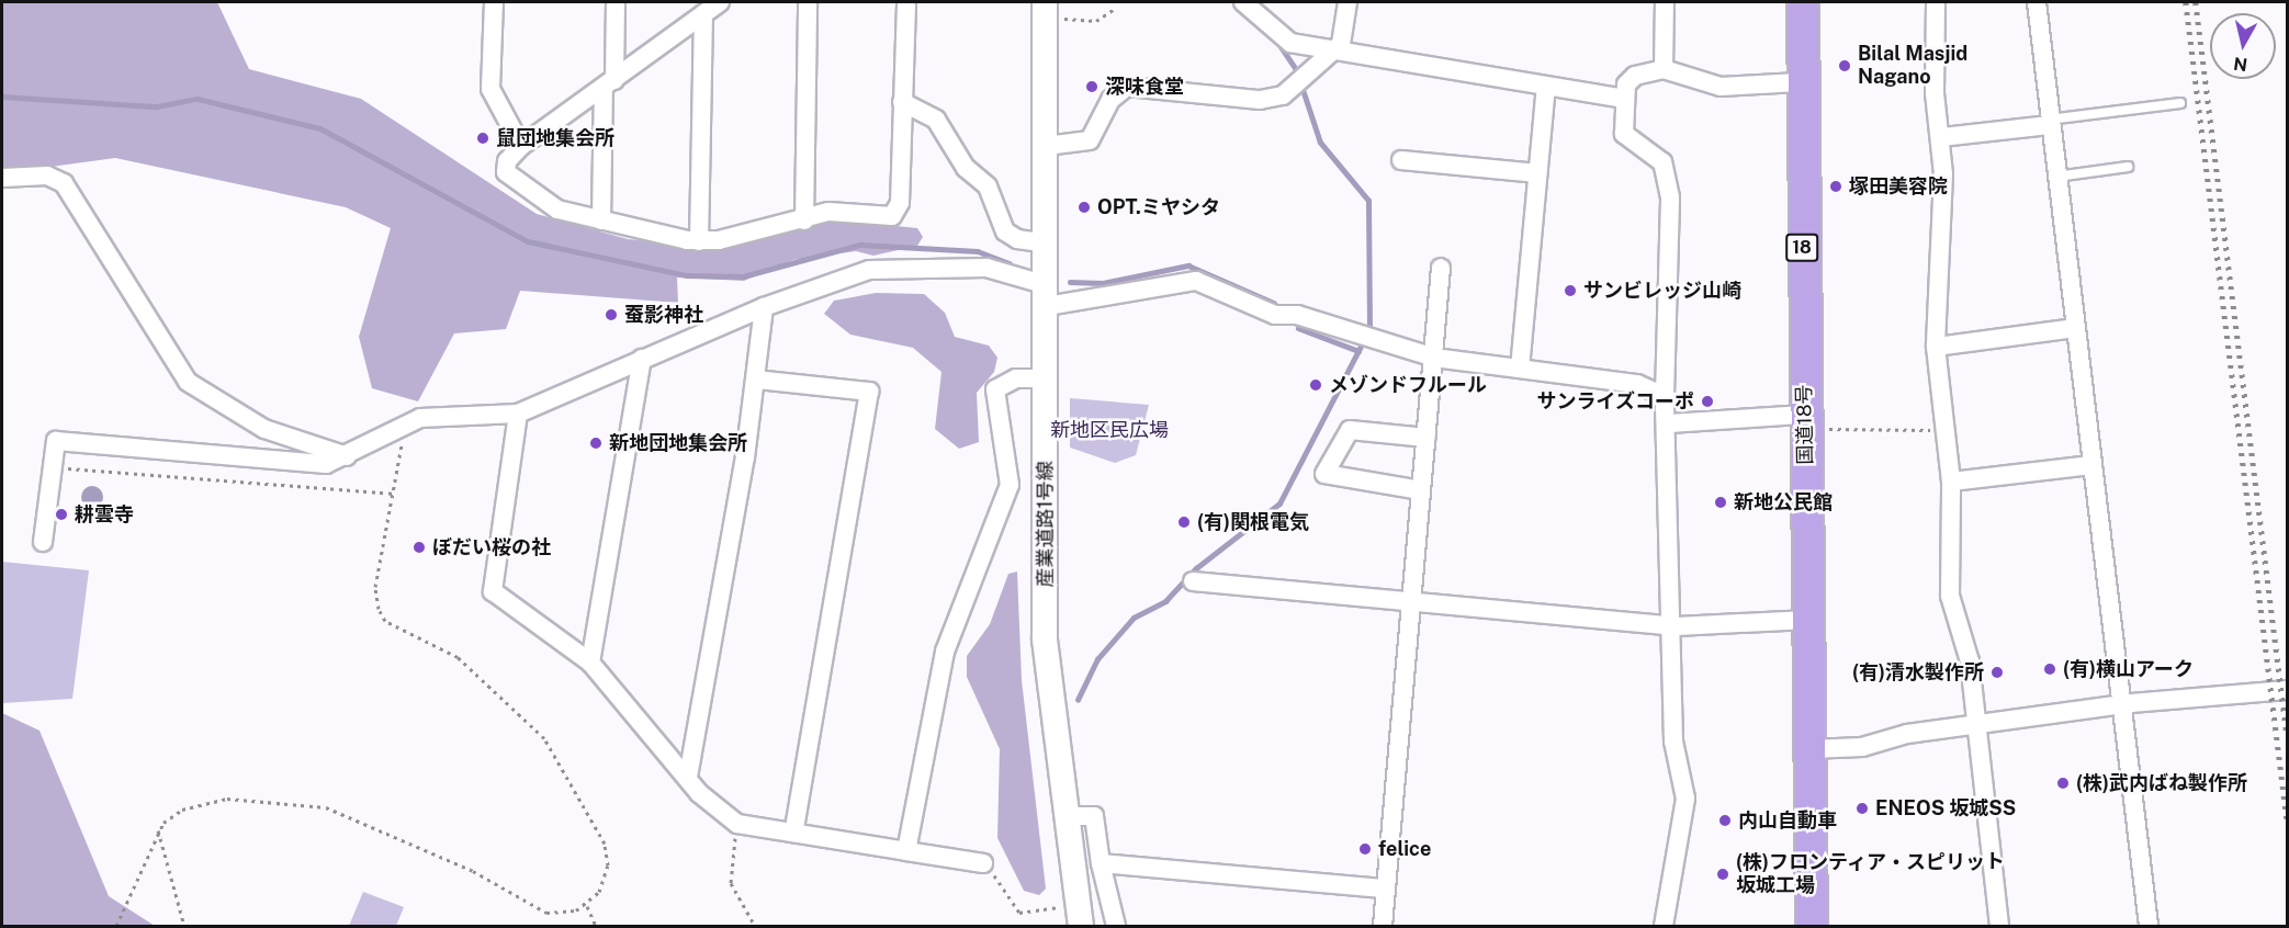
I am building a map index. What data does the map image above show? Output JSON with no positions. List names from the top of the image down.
{
  "streets": {
    "highway": ["18", "国道18号"],
    "street": ["産業道路1号線"]
  },
  "parks": ["新地区民広場"],
  "places": [
    "Bilal Masjid Nagano",
    "深味食堂",
    "鼠団地集会所",
    "塚田美容院",
    "OPT.ミヤシタ",
    "サンビレッジ山崎",
    "蚕影神社",
    "メゾンドフルール",
    "サンライズコーポ",
    "新地団地集会所",
    "新地公民館",
    "耕雲寺",
    "(有)関根電気",
    "ぼだい桜の社",
    "(有)横山アーク",
    "(有)清水製作所",
    "(株)武内ばね製作所",
    "ENEOS 坂城SS",
    "内山自動車",
    "felice",
    "(株)フロンティア・スピリット 坂城工場"
  ],
  "north": "bottom"
}
